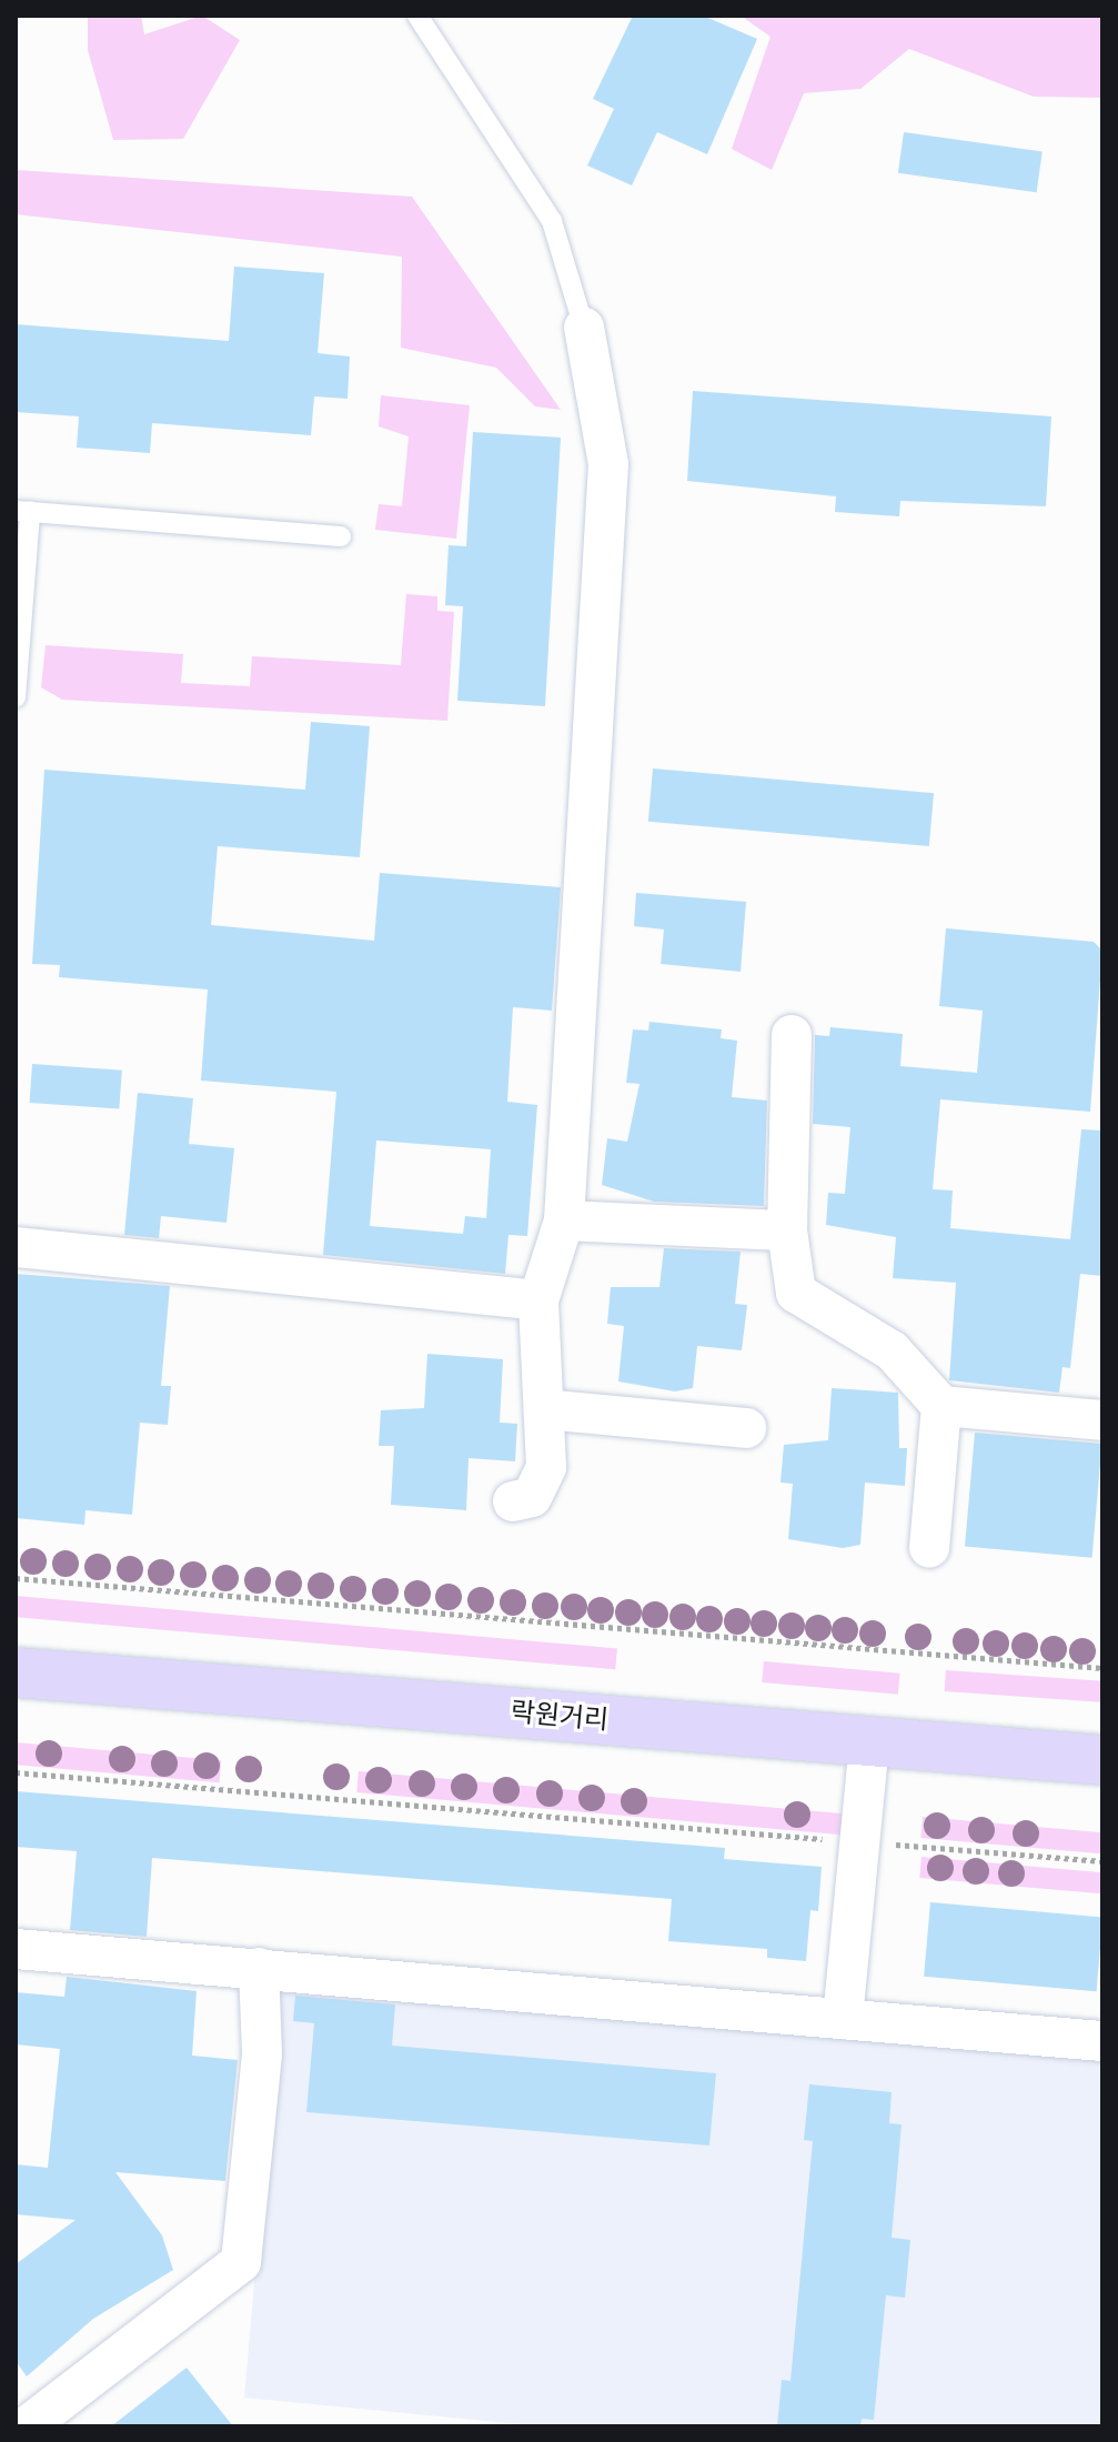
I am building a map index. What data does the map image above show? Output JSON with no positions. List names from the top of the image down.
{
  "streets": {
    "main road": ["락원거리"]
  }
}
